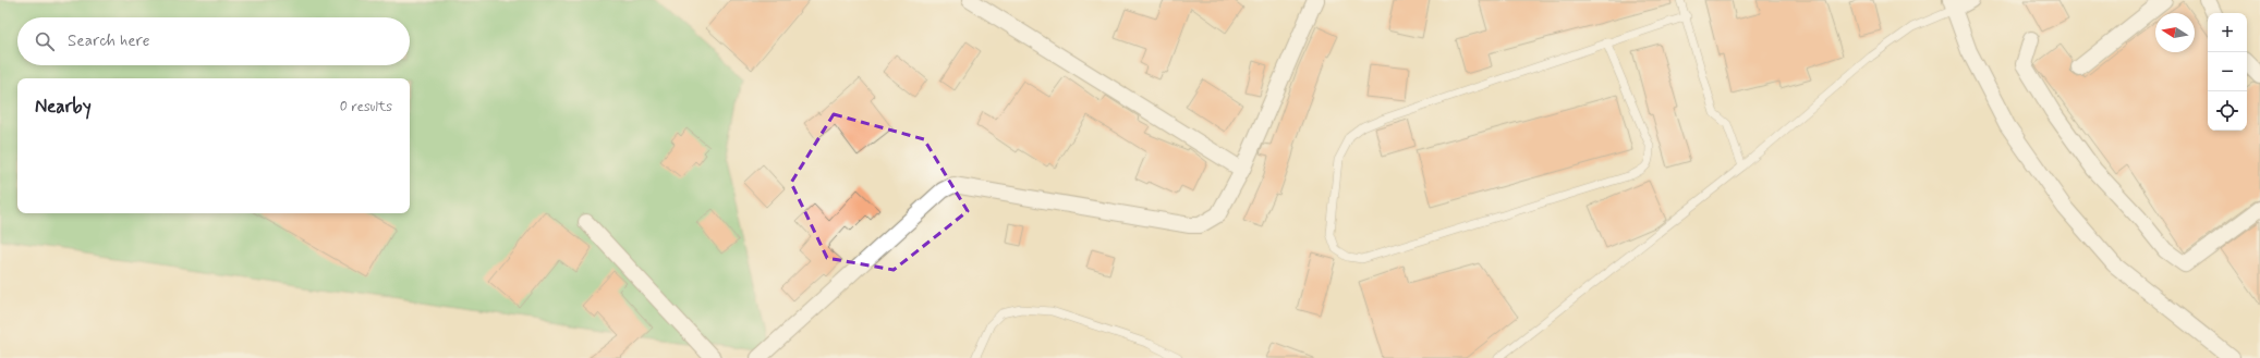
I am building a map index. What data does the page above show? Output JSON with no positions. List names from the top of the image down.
{
  "north": "left",
  "page": {
    "map_buttons": ["+", "−"],
    "search": "Search here",
    "heading": ["Nearby", "0 results"]
  }
}
